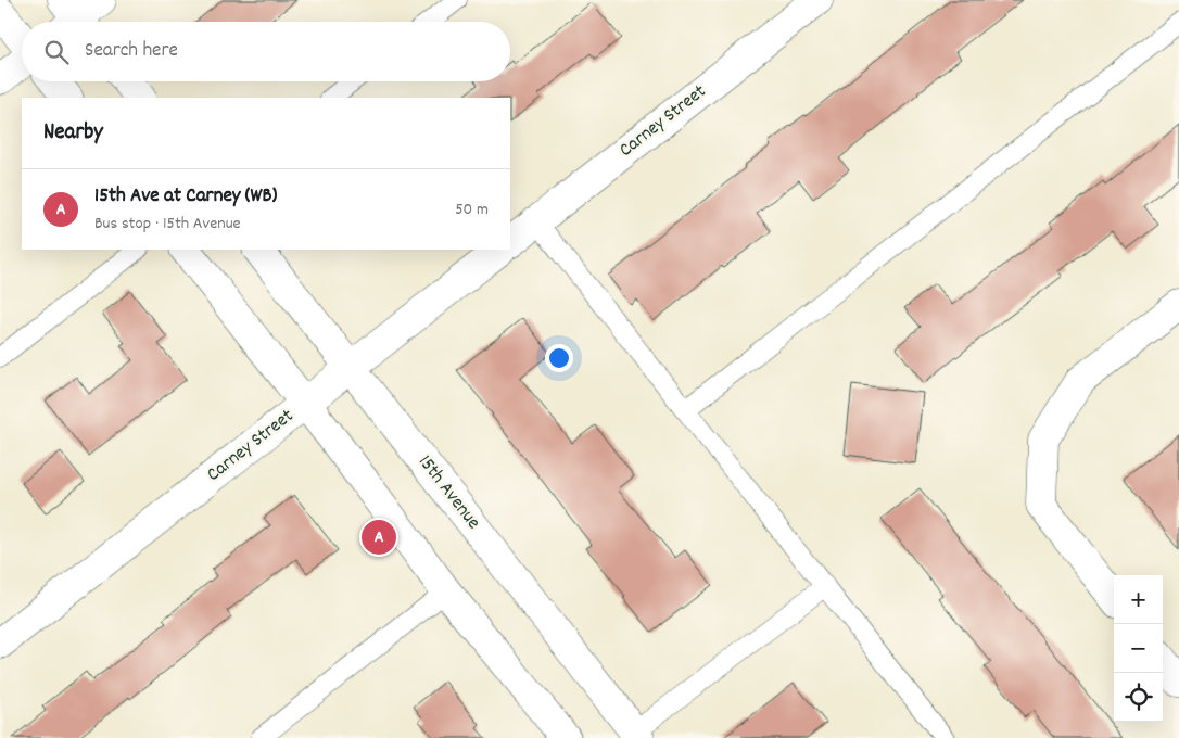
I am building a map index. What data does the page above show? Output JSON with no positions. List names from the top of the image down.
{
  "streets": {
    "street": ["Carney Street", "15th Avenue"]
  },
  "crossings": [
    ["Carney Street", "15th Avenue"]
  ],
  "page": {
    "search": "Search here",
    "heading": "Nearby",
    "list": [
      {
        "mark": "A",
        "name": "15th Ave at Carney (WB)",
        "note": "Bus stop · 15th Avenue",
        "value": "50 m"
      }
    ],
    "pins": "A",
    "map_buttons": ["+", "−"]
  }
}
